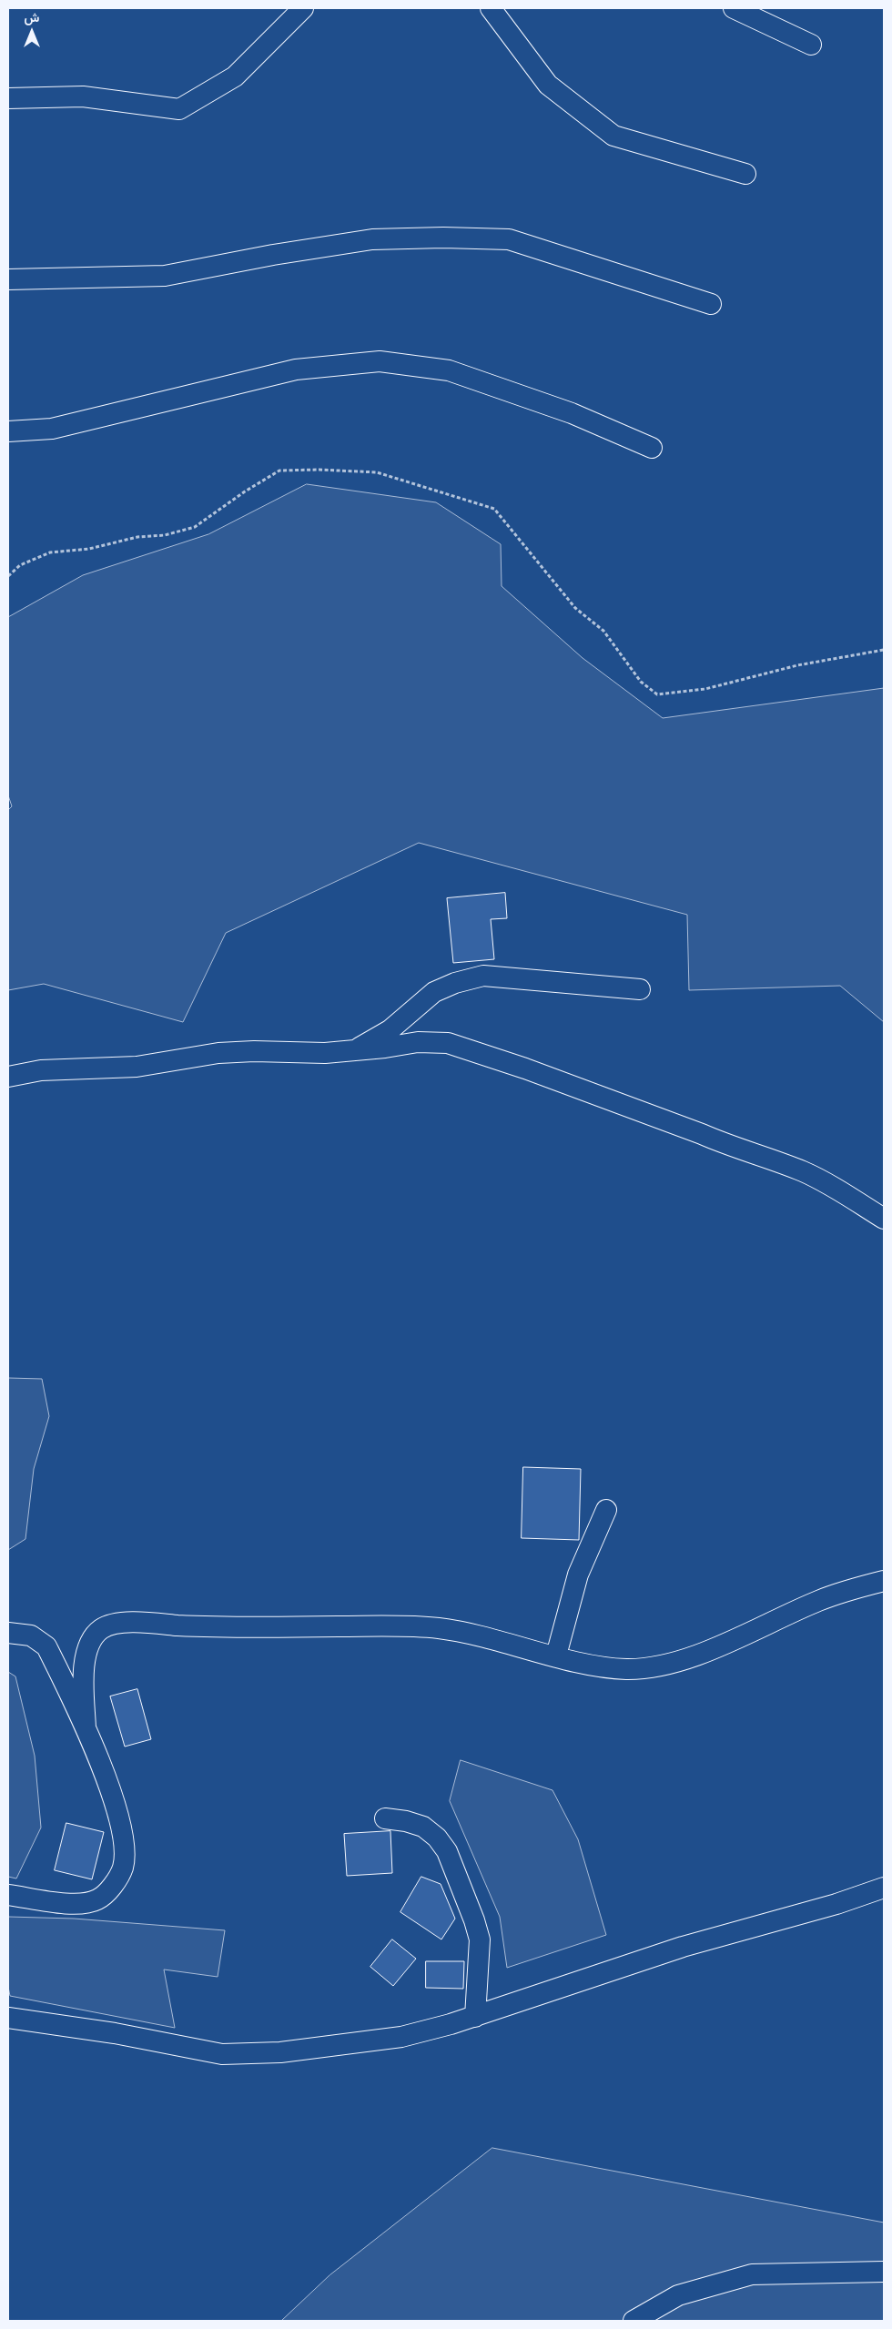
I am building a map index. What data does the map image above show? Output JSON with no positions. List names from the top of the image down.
{
  "north": "top"
}
